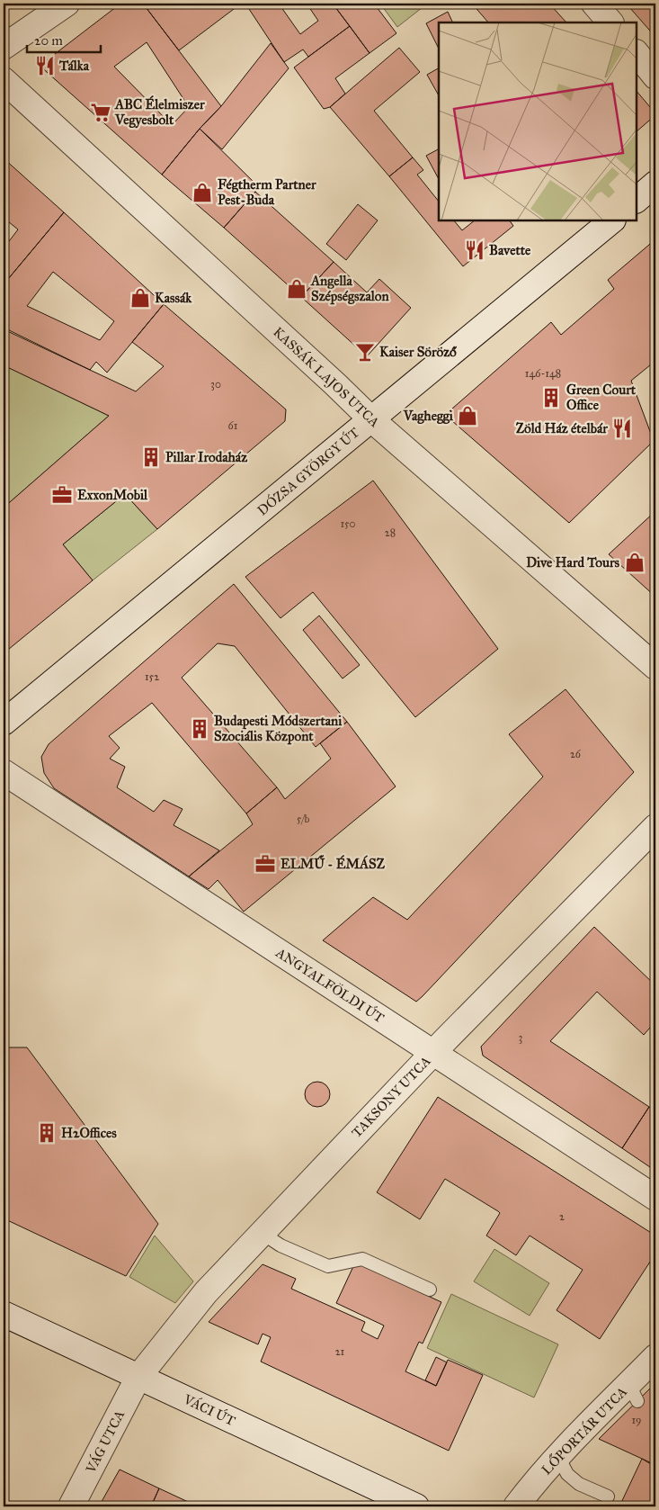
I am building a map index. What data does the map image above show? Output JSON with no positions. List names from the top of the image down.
{
  "streets": {
    "street": [
      "KASSÁK LAJOS UTCA",
      "DÓZSA GYÖRGY ÚT",
      "ANGYALFÖLDI ÚT",
      "TAKSONY UTCA",
      "VÁCI ÚT",
      "LŐPORTÁR UTCA",
      "VÁG UTCA"
    ]
  },
  "crossings": [
    ["KASSÁK LAJOS UTCA", "DÓZSA GYÖRGY ÚT"],
    ["ANGYALFÖLDI ÚT", "TAKSONY UTCA"],
    ["TAKSONY UTCA", "VÁCI ÚT"],
    ["TAKSONY UTCA", "VÁG UTCA"],
    ["VÁCI ÚT", "VÁG UTCA"]
  ],
  "places": {
    "restaurant": ["Tálka", "Bavette", "Zöld Ház ételbár"],
    "supermarket": ["ABC Élelmiszer Vegyesbolt"],
    "shop": [
      "Fégtherm Partner Pest-Buda",
      "Angella Szépségszalon",
      "Kassák",
      "Vagheggi",
      "Dive Hard Tours"
    ],
    "bar": ["Kaiser Söröző"],
    "building": [
      "Green Court Office",
      "Pillar Irodaház",
      "Budapesti Módszertani Szociális Központ",
      "H2Offices"
    ],
    "office": ["ExxonMobil", "ELMŰ - ÉMÁSZ"]
  },
  "house_numbers": [
    "146-148",
    "30",
    "61",
    "150",
    "28",
    "152",
    "26",
    "5/b",
    "3",
    "2",
    "21",
    "19"
  ],
  "scale_bar": "20 m"
}
